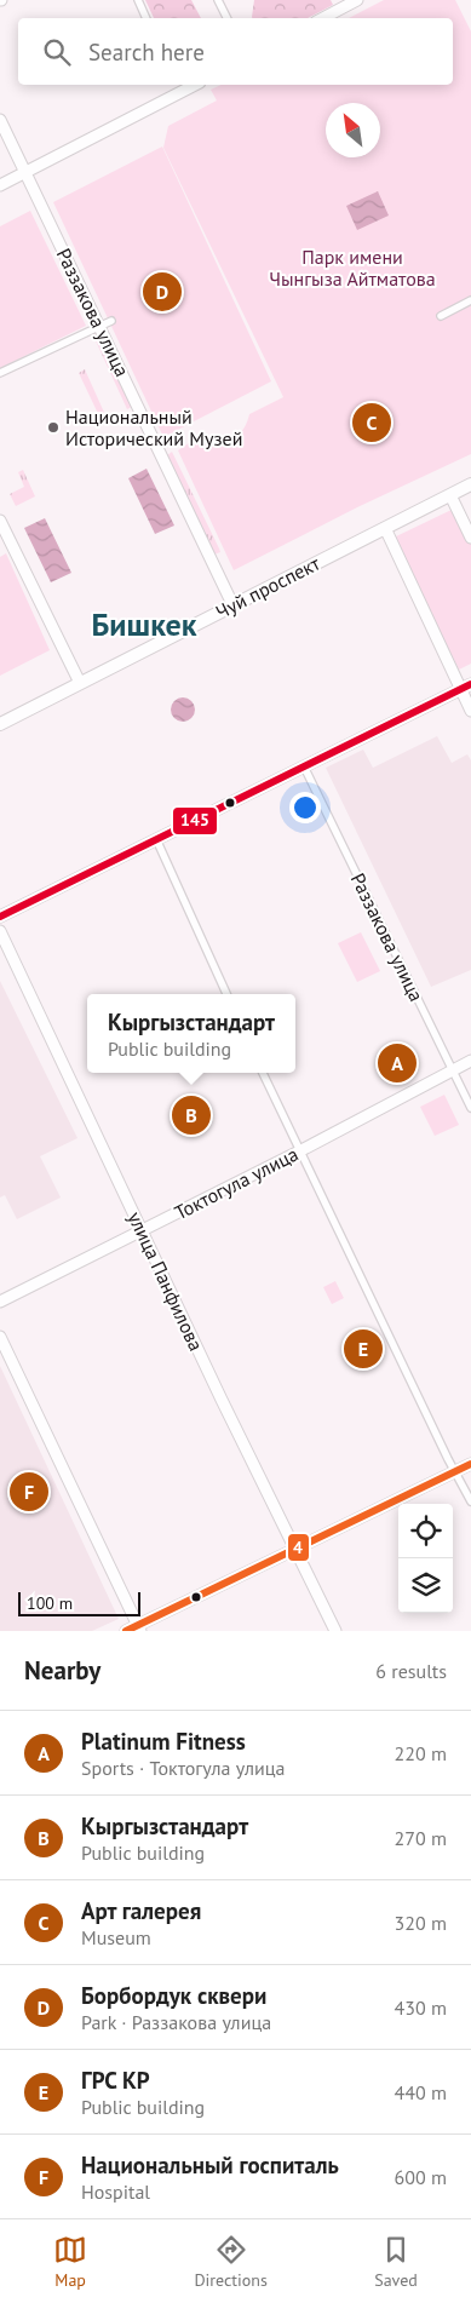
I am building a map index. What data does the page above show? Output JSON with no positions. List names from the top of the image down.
{
  "streets": {
    "main road": ["Чуй проспект"],
    "street": ["Раззакова улица", "Токтогула улица", "улица Панфилова"]
  },
  "crossings": [
    ["Раззакова улица", "Чуй проспект"],
    ["Раззакова улица", "Токтогула улица"],
    ["Токтогула улица", "улица Панфилова"]
  ],
  "districts": ["Бишкек"],
  "parks": ["Парк имени Чынгыза Айтматова"],
  "places": ["Национальный Исторический Музей"],
  "lines": ["transit line 145", "transit line 4"],
  "scale_bar": "100 m",
  "north": "top left",
  "page": {
    "search": "Search here",
    "pins": [
      "D",
      "C",
      "A",
      "B",
      "E",
      "F"
    ],
    "popup": ["Кыргызстандарт", "Public building"],
    "scale": "100 m",
    "heading": ["Nearby", "6 results"],
    "list": [
      {
        "mark": "A",
        "name": "Platinum Fitness",
        "note": "Sports · Токтогула улица",
        "value": "220 m"
      },
      {
        "mark": "B",
        "name": "Кыргызстандарт",
        "note": "Public building",
        "value": "270 m"
      },
      {
        "mark": "C",
        "name": "Арт галерея",
        "note": "Museum",
        "value": "320 m"
      },
      {
        "mark": "D",
        "name": "Борбордук сквери",
        "note": "Park · Раззакова улица",
        "value": "430 m"
      },
      {
        "mark": "E",
        "name": "ГРС КР",
        "note": "Public building",
        "value": "440 m"
      },
      {
        "mark": "F",
        "name": "Национальный госпиталь",
        "note": "Hospital",
        "value": "600 m"
      }
    ],
    "nav": ["Map", "Directions", "Saved"]
  }
}
